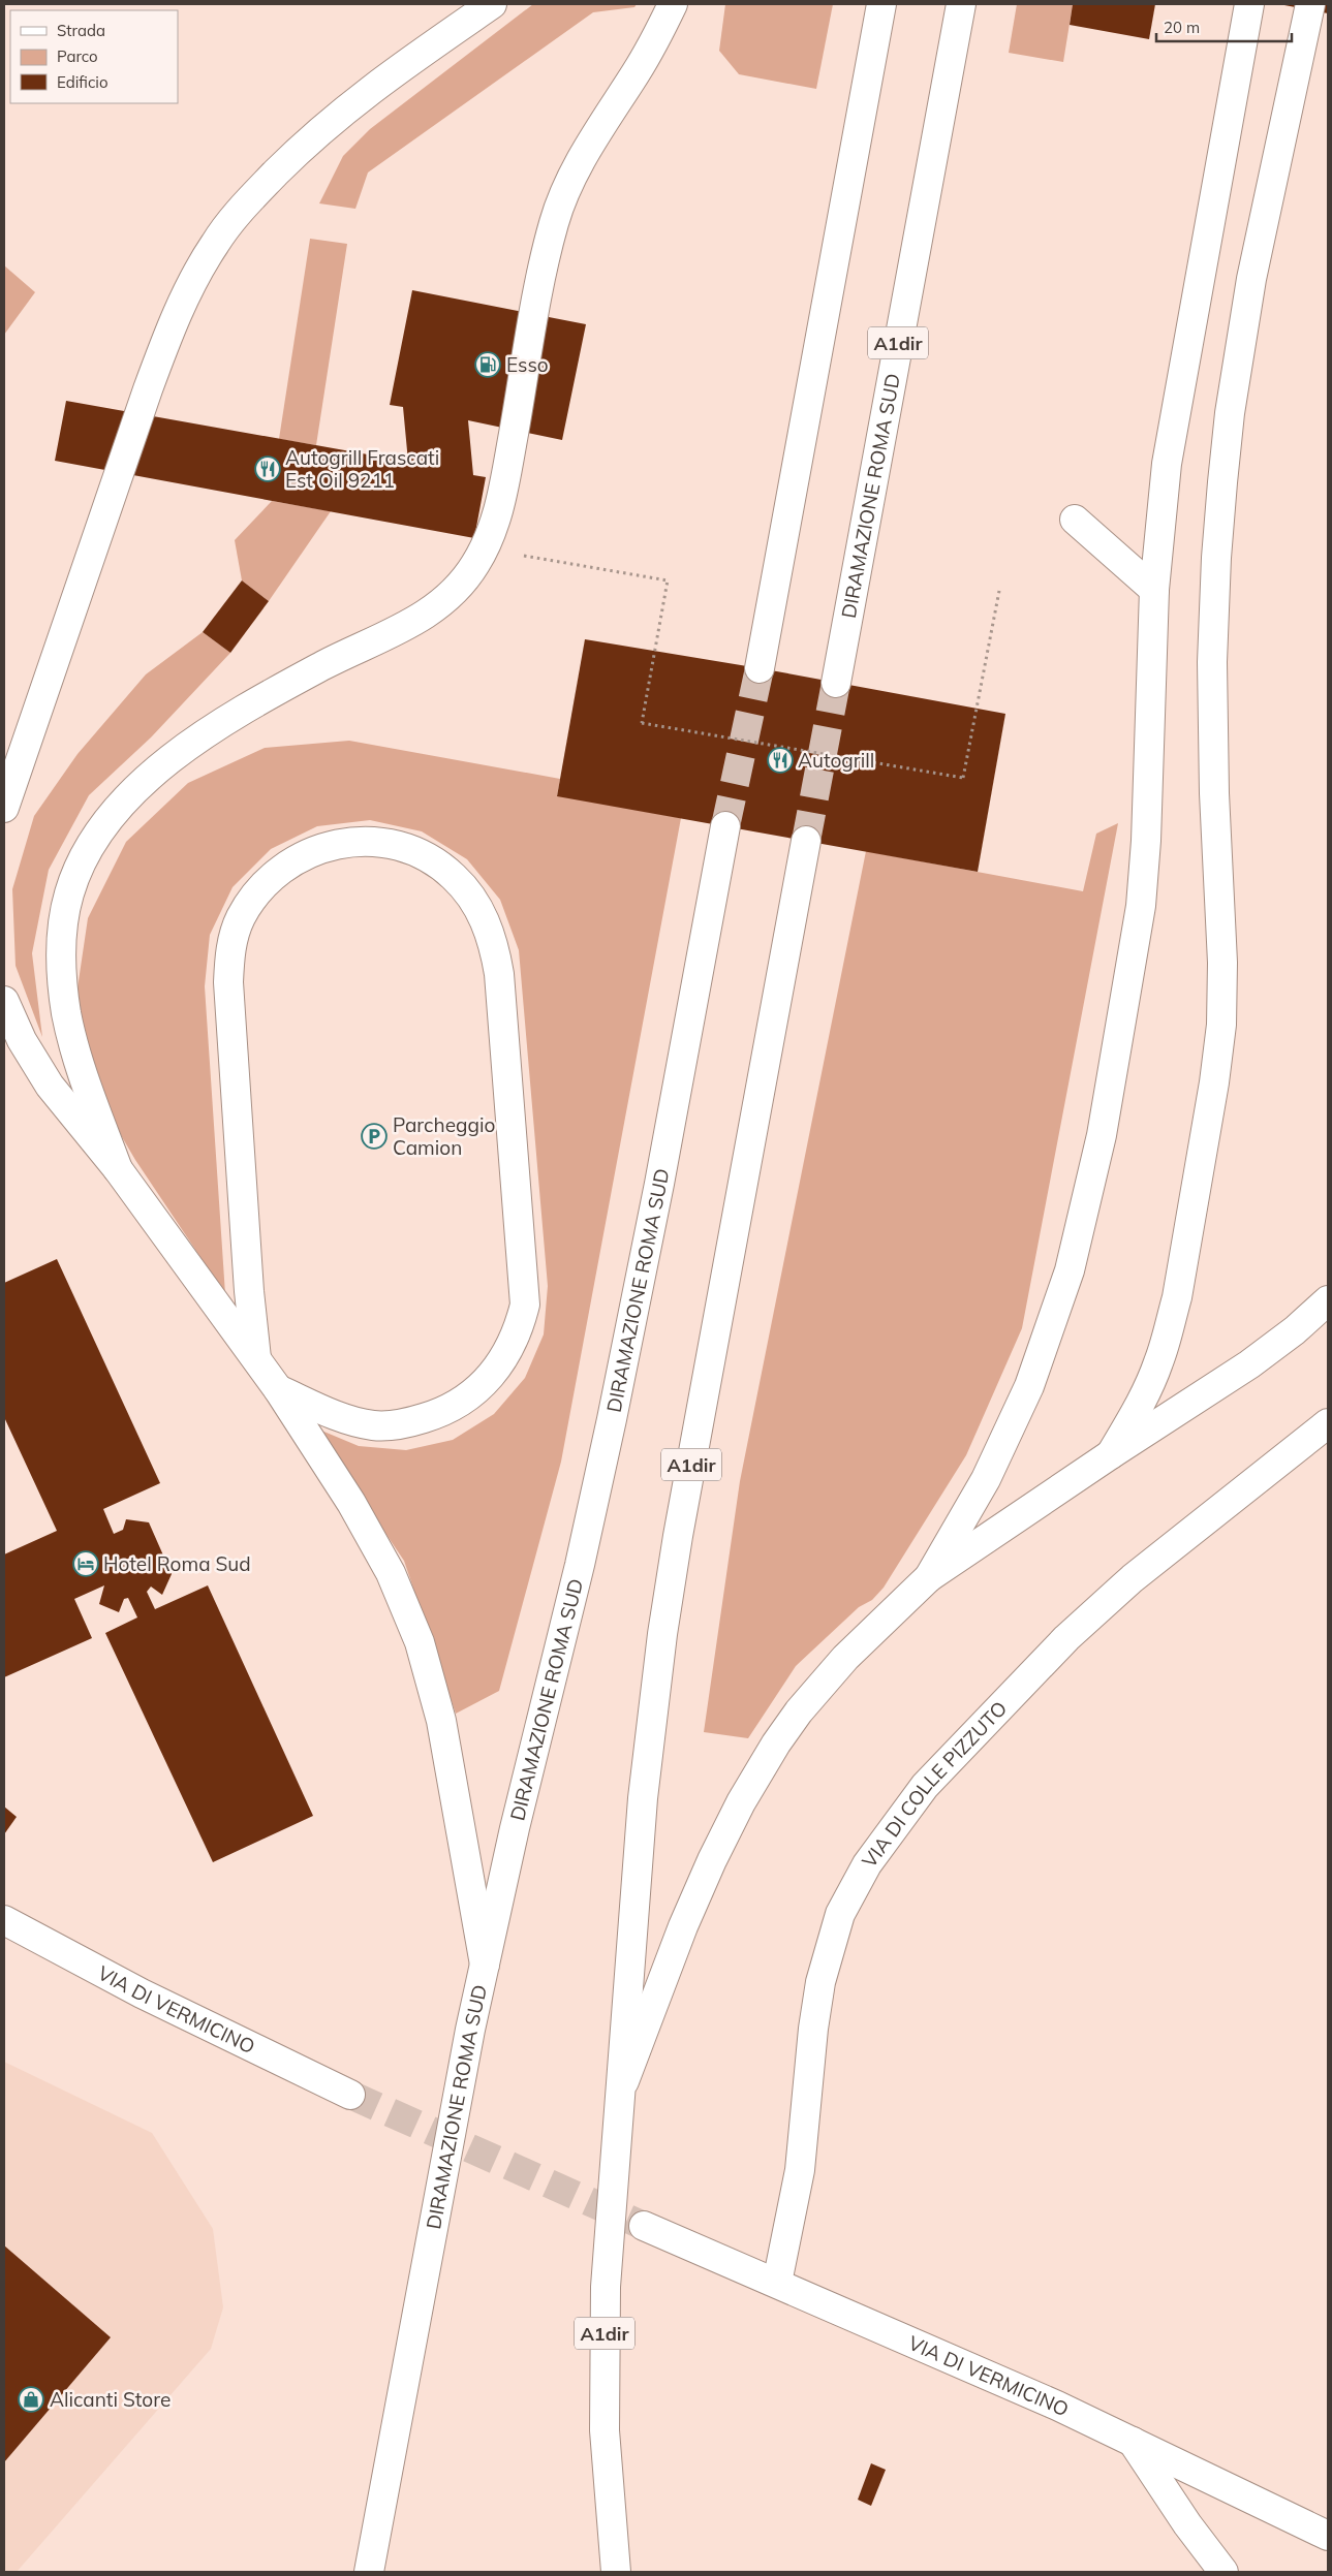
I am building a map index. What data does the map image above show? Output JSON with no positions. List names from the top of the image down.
{
  "streets": {
    "main road": [
      "A1dir",
      "DIRAMAZIONE ROMA SUD",
      "VIA DI COLLE PIZZUTO",
      "VIA DI VERMICINO"
    ]
  },
  "crossings": [
    ["VIA DI COLLE PIZZUTO", "VIA DI VERMICINO"]
  ],
  "places": {
    "fuel station": ["Esso"],
    "restaurant": ["Autogrill Frascati Est Oil 9211", "Autogrill"],
    "parking": ["Parcheggio Camion"],
    "hotel": ["Hotel Roma Sud"],
    "shop": ["Alicanti Store"]
  },
  "legend": ["Strada", "Parco", "Edificio"],
  "scale_bar": "20 m"
}
